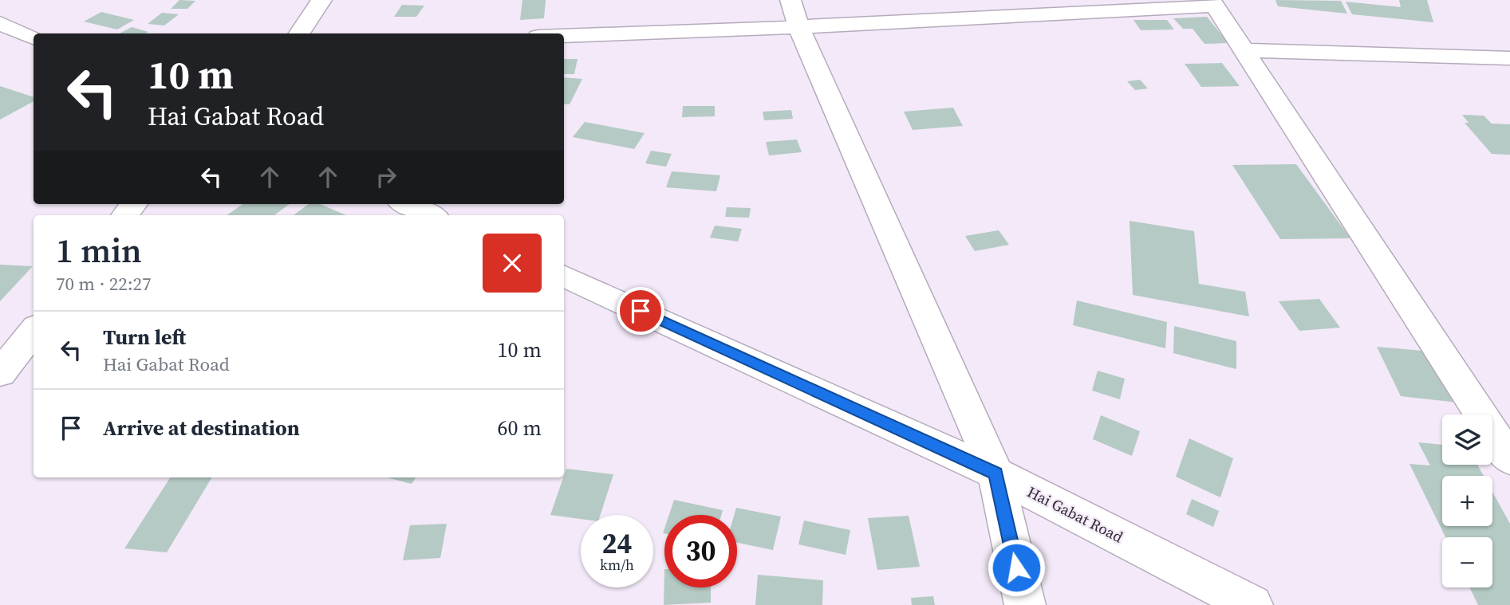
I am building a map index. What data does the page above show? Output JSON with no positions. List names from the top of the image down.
{
  "streets": {
    "street": ["Hai Gabat Road"]
  },
  "page": {
    "turn": ["10 m", "Hai Gabat Road"],
    "heading": ["1 min", "70 m · 22:27"],
    "list": [
      {
        "name": "Turn left",
        "note": "Hai Gabat Road",
        "value": "10 m"
      },
      {
        "name": "Arrive at destination",
        "value": "60 m"
      }
    ],
    "map_buttons": ["+", "−"],
    "speed": "24 km/h",
    "limit": "30"
  }
}
